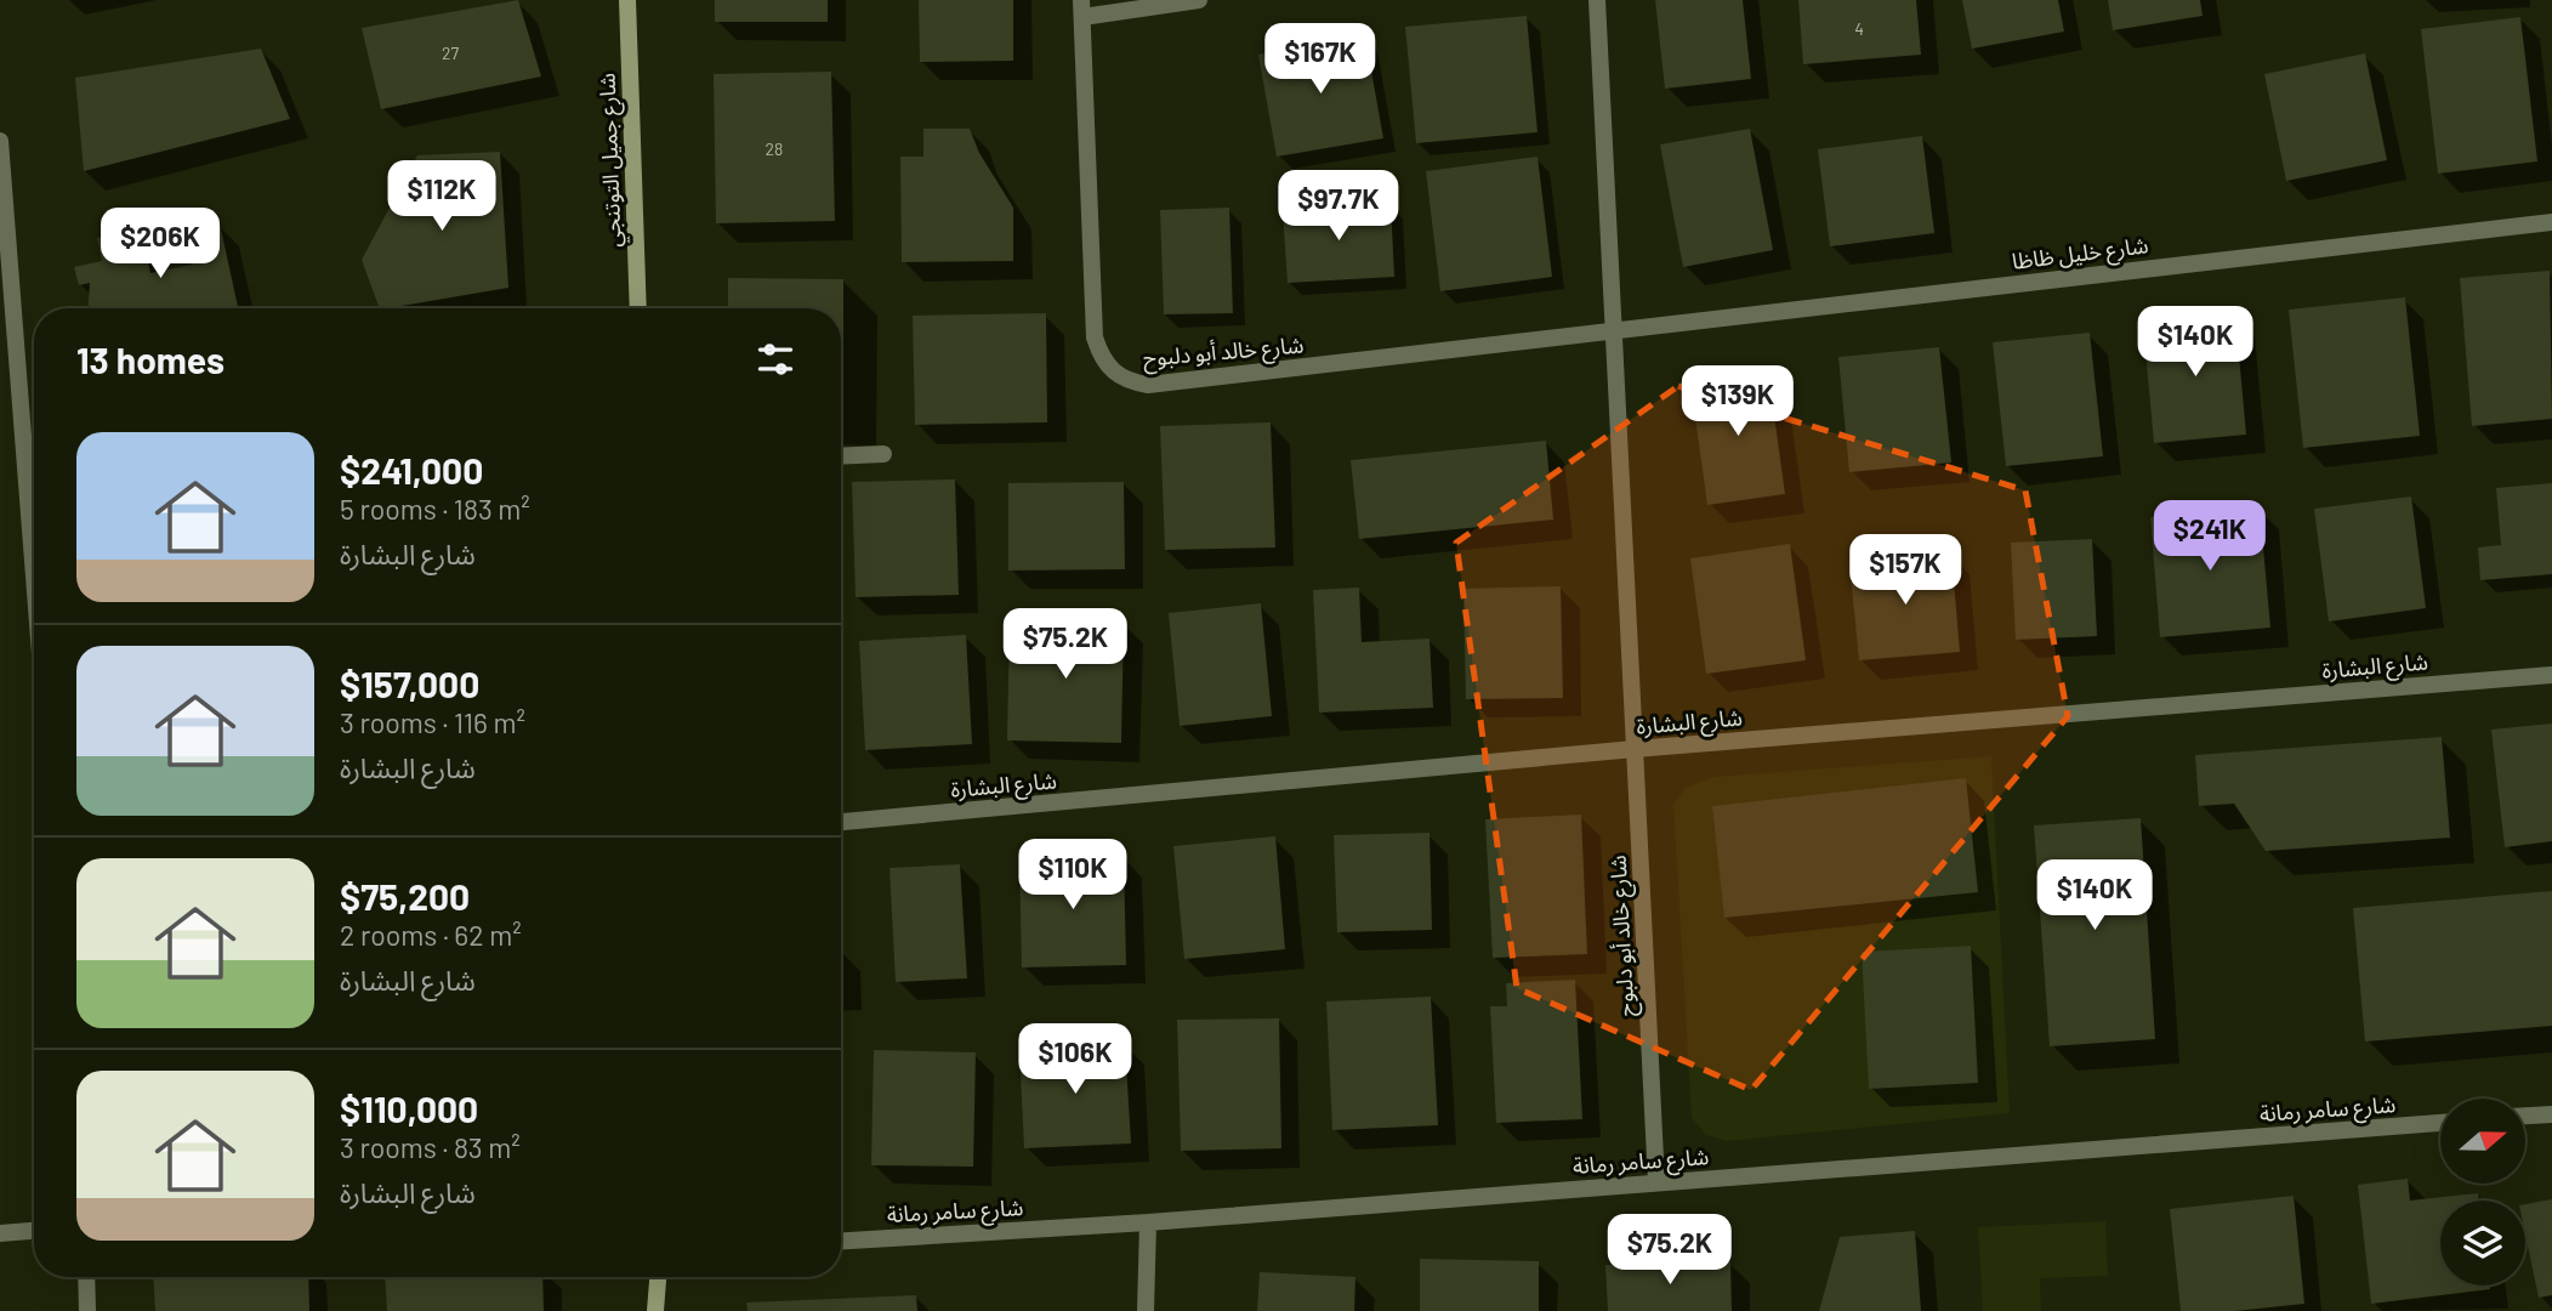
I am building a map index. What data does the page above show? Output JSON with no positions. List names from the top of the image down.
{
  "streets": {
    "street": [
      "شارع جميل التوتنجي",
      "شارع خليل ظاظا",
      "شارع خالد أبو دلبوح",
      "شارع البشارة",
      "شارع سامر رمانة"
    ]
  },
  "crossings": [
    ["شارع خليل ظاظا", "شارع خالد أبو دلبوح"],
    ["شارع خالد أبو دلبوح", "شارع البشارة"],
    ["شارع خالد أبو دلبوح", "شارع سامر رمانة"]
  ],
  "house_numbers": ["4", "27", "28"],
  "north": "right",
  "page": {
    "price": [
      "$167K",
      "$112K",
      "$97.7K",
      "$206K",
      "$140K",
      "$139K",
      "$241K",
      "$157K",
      "$75.2K",
      "$110K",
      "$140K",
      "$106K",
      "$75.2K"
    ],
    "heading": "13 homes",
    "list": [
      {
        "name": "$241,000",
        "note": "5 rooms · 183 m² · شارع البشارة"
      },
      {
        "name": "$157,000",
        "note": "3 rooms · 116 m² · شارع البشارة"
      },
      {
        "name": "$75,200",
        "note": "2 rooms · 62 m² · شارع البشارة"
      },
      {
        "name": "$110,000",
        "note": "3 rooms · 83 m² · شارع البشارة"
      }
    ]
  }
}
